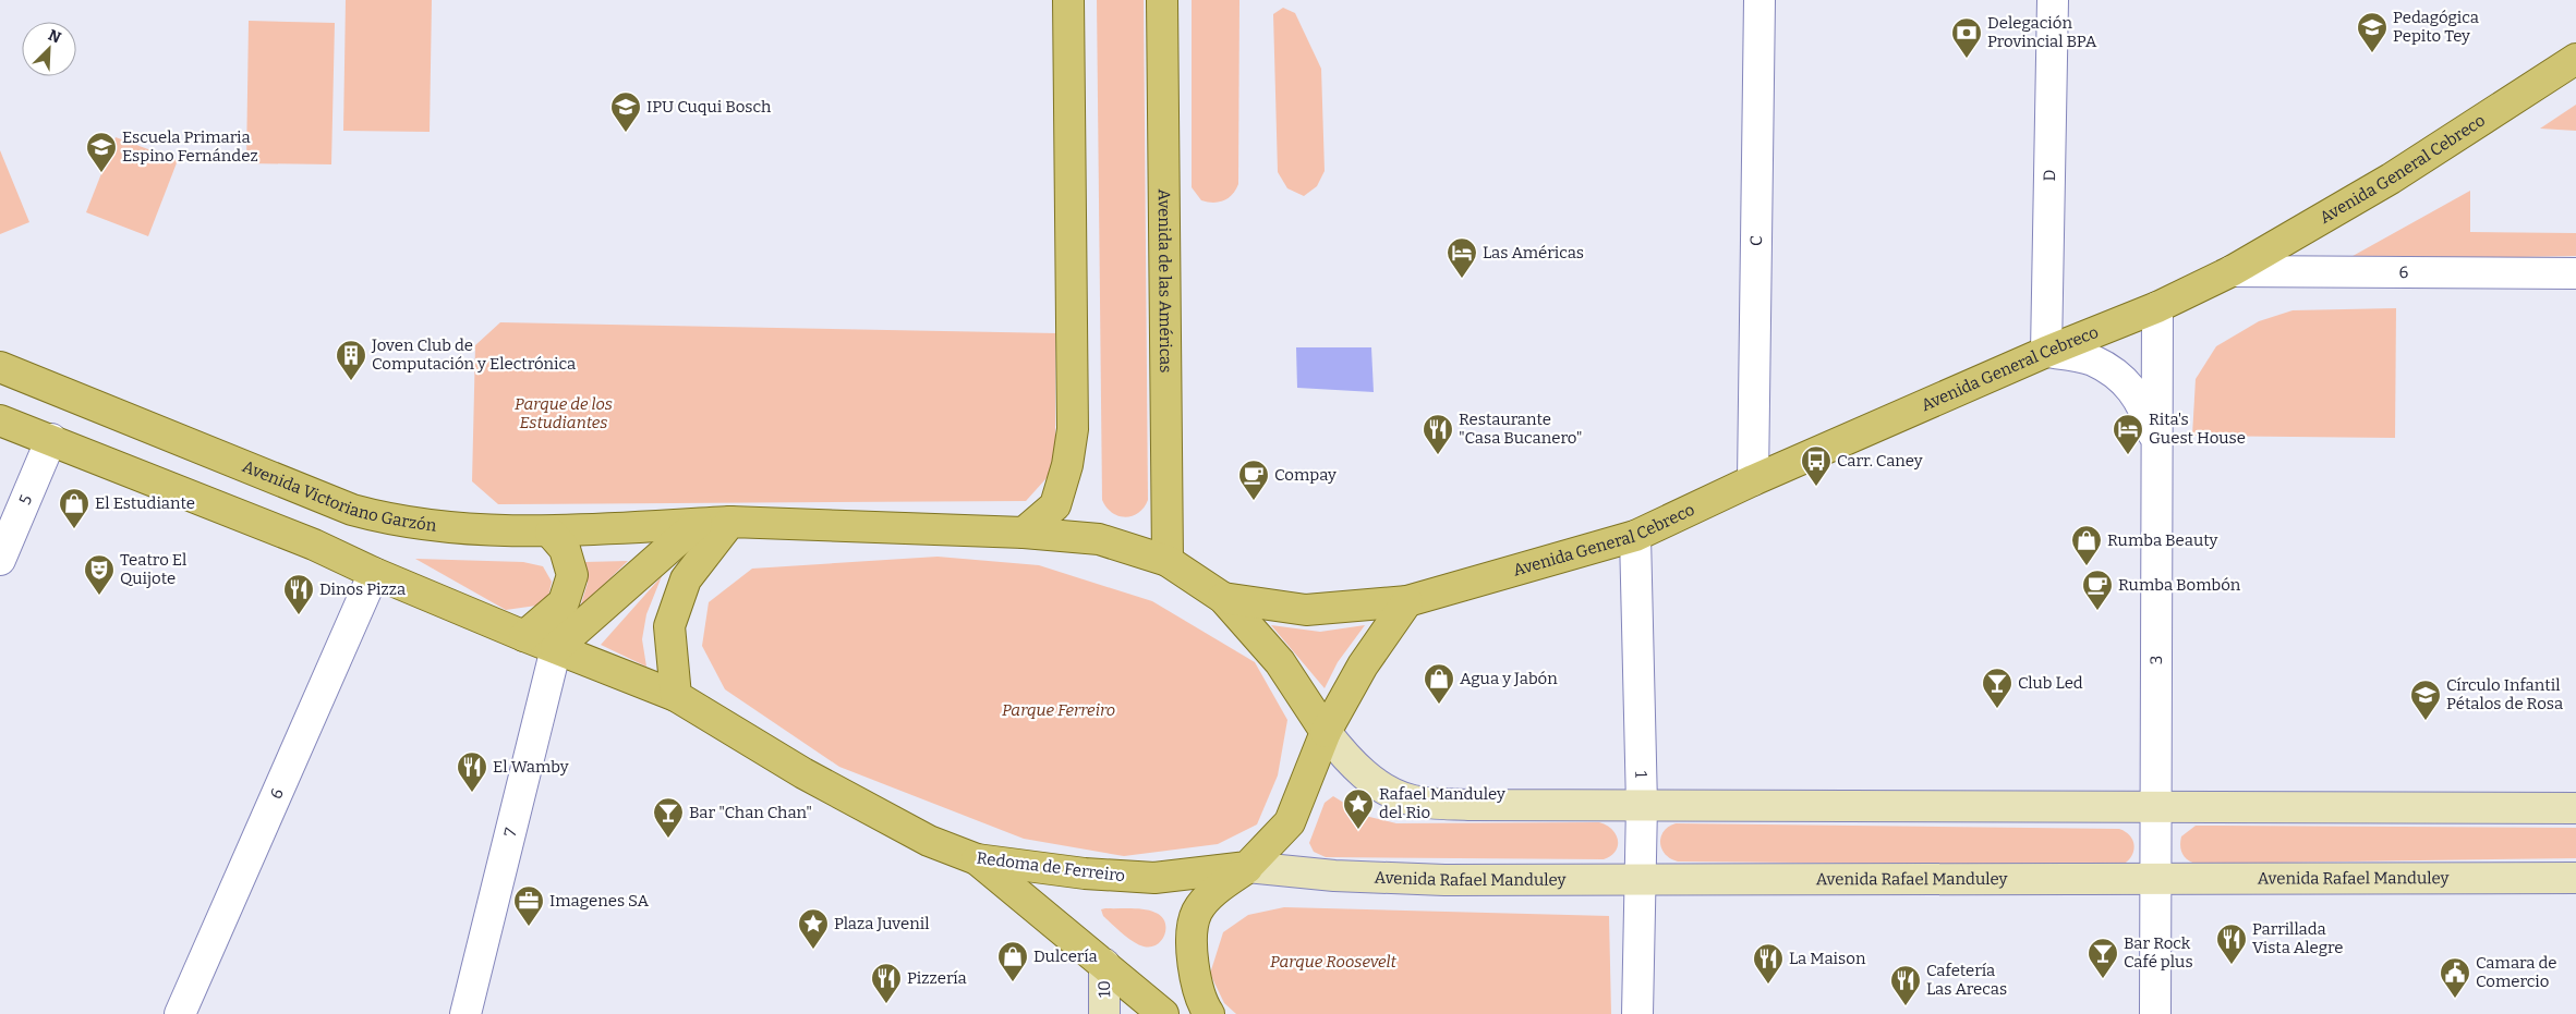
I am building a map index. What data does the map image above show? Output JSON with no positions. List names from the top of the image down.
{
  "streets": {
    "main road": [
      "Avenida General Cebreco",
      "Avenida de las Américas",
      "Avenida Victoriano Garzón",
      "Redoma de Ferreiro",
      "Avenida Rafael Manduley",
      "10"
    ],
    "street": [
      "D",
      "C",
      "6",
      "5",
      "3",
      "1",
      "7"
    ]
  },
  "crossings": [
    ["Avenida General Cebreco", "D"],
    ["Avenida General Cebreco", "C"],
    ["Avenida General Cebreco", "6"],
    ["Avenida General Cebreco", "3"],
    ["Avenida General Cebreco", "1"],
    ["3", "Avenida Rafael Manduley"],
    ["1", "Avenida Rafael Manduley"],
    ["Redoma de Ferreiro", "Avenida Rafael Manduley"]
  ],
  "parks": ["Parque de los Estudiantes", "Parque Ferreiro", "Parque Roosevelt"],
  "places": {
    "school or university": [
      "Pedagógica Pepito Tey",
      "IPU Cuqui Bosch",
      "Escuela Primaria Espino Fernández",
      "Círculo Infantil Pétalos de Rosa"
    ],
    "bank": ["Delegación Provincial BPA"],
    "hotel": ["Las Américas", "Rita's Guest House"],
    "building": ["Joven Club de Computación y Electrónica"],
    "restaurant": [
      "Restaurante \"Casa Bucanero\"",
      "Dinos Pizza",
      "El Wamby",
      "Parrillada Vista Alegre",
      "La Maison",
      "Pizzería",
      "Cafetería Las Arecas"
    ],
    "bus stop": ["Carr. Caney"],
    "cafe": ["Compay", "Rumba Bombón"],
    "shop": [
      "El Estudiante",
      "Rumba Beauty",
      "Agua y Jabón",
      "Dulcería"
    ],
    "theatre": ["Teatro El Quijote"],
    "bar": ["Club Led", "Bar \"Chan Chan\"", "Bar Rock Café plus"],
    "place": ["Rafael Manduley del Rio", "Plaza Juvenil"],
    "office": ["Imagenes SA"],
    "public building": ["Camara de Comercio"]
  },
  "north": "top right"
}
